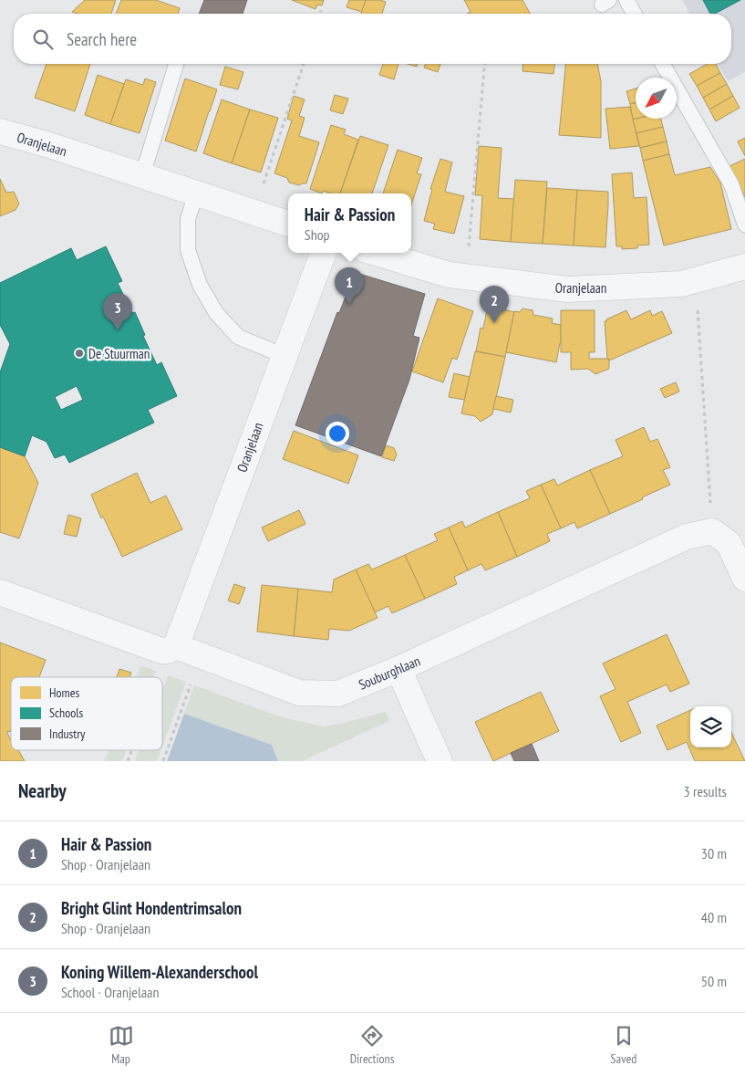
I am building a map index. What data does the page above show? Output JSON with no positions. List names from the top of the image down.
{
  "streets": {
    "street": ["Oranjelaan", "Souburghlaan"]
  },
  "crossings": [
    ["Oranjelaan", "Souburghlaan"]
  ],
  "places": ["De Stuurman"],
  "legend": ["Homes", "Schools", "Industry"],
  "north": "bottom left",
  "page": {
    "search": "Search here",
    "popup": ["Hair & Passion", "Shop"],
    "pins": ["1", "2", "3"],
    "heading": ["Nearby", "3 results"],
    "list": [
      {
        "mark": "1",
        "name": "Hair & Passion",
        "note": "Shop · Oranjelaan",
        "value": "30 m"
      },
      {
        "mark": "2",
        "name": "Bright Glint Hondentrimsalon",
        "note": "Shop · Oranjelaan",
        "value": "40 m"
      },
      {
        "mark": "3",
        "name": "Koning Willem-Alexanderschool",
        "note": "School · Oranjelaan",
        "value": "50 m"
      }
    ],
    "nav": ["Map", "Directions", "Saved"]
  }
}
